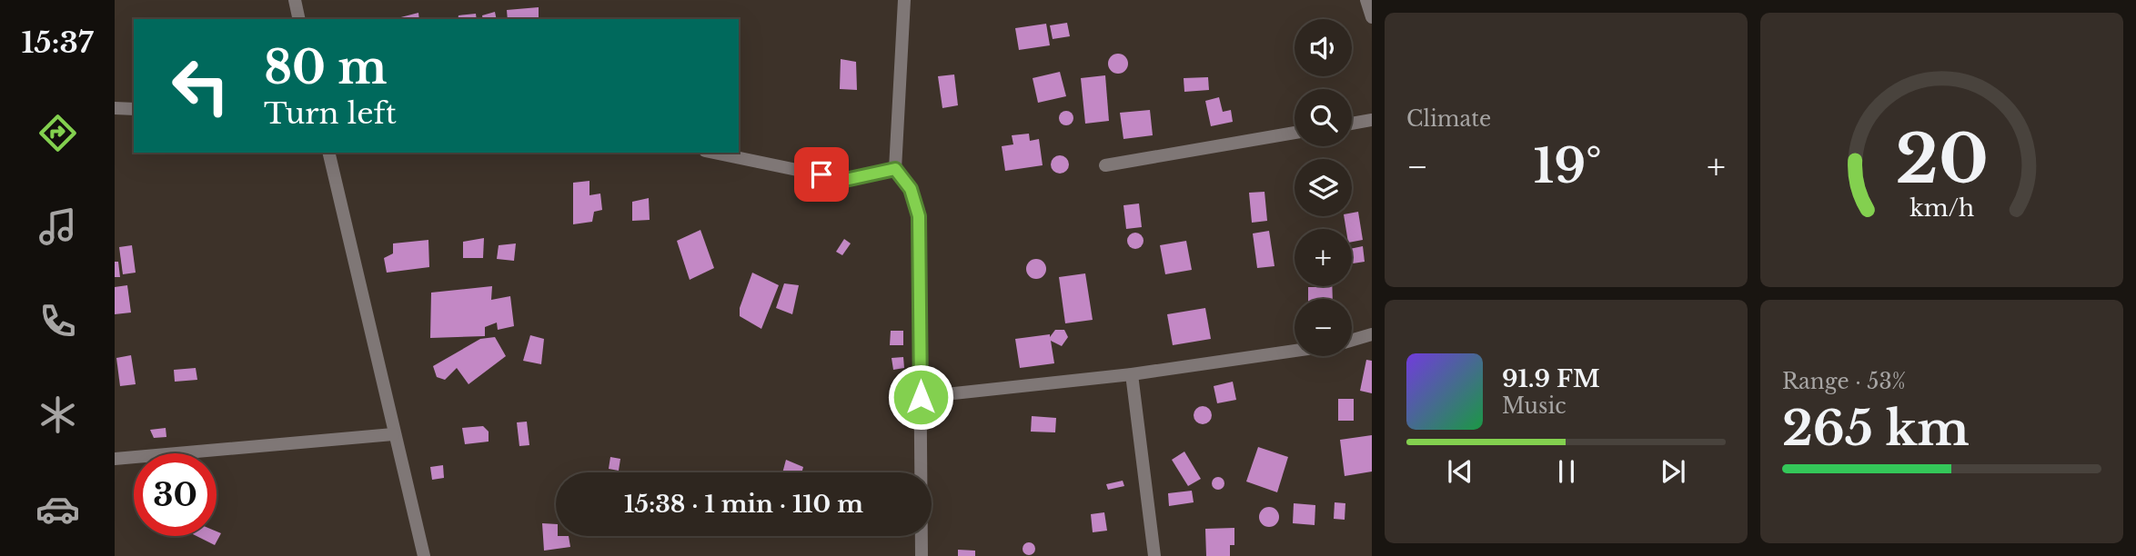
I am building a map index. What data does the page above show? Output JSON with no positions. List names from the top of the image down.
{
  "page": {
    "tabs": "15:37",
    "tile": [
      "Climate",
      ["Range · 53%", "265 km"]
    ],
    "map_buttons": ["+", "−"],
    "turn": ["80 m", "Turn left"],
    "heat": ["−", "19°", "+"],
    "song": ["91.9 FM", "Music"],
    "limit": "30",
    "trip": "15:38 · 1 min · 110 m",
    "gauge": ["20", "km/h"]
  }
}
